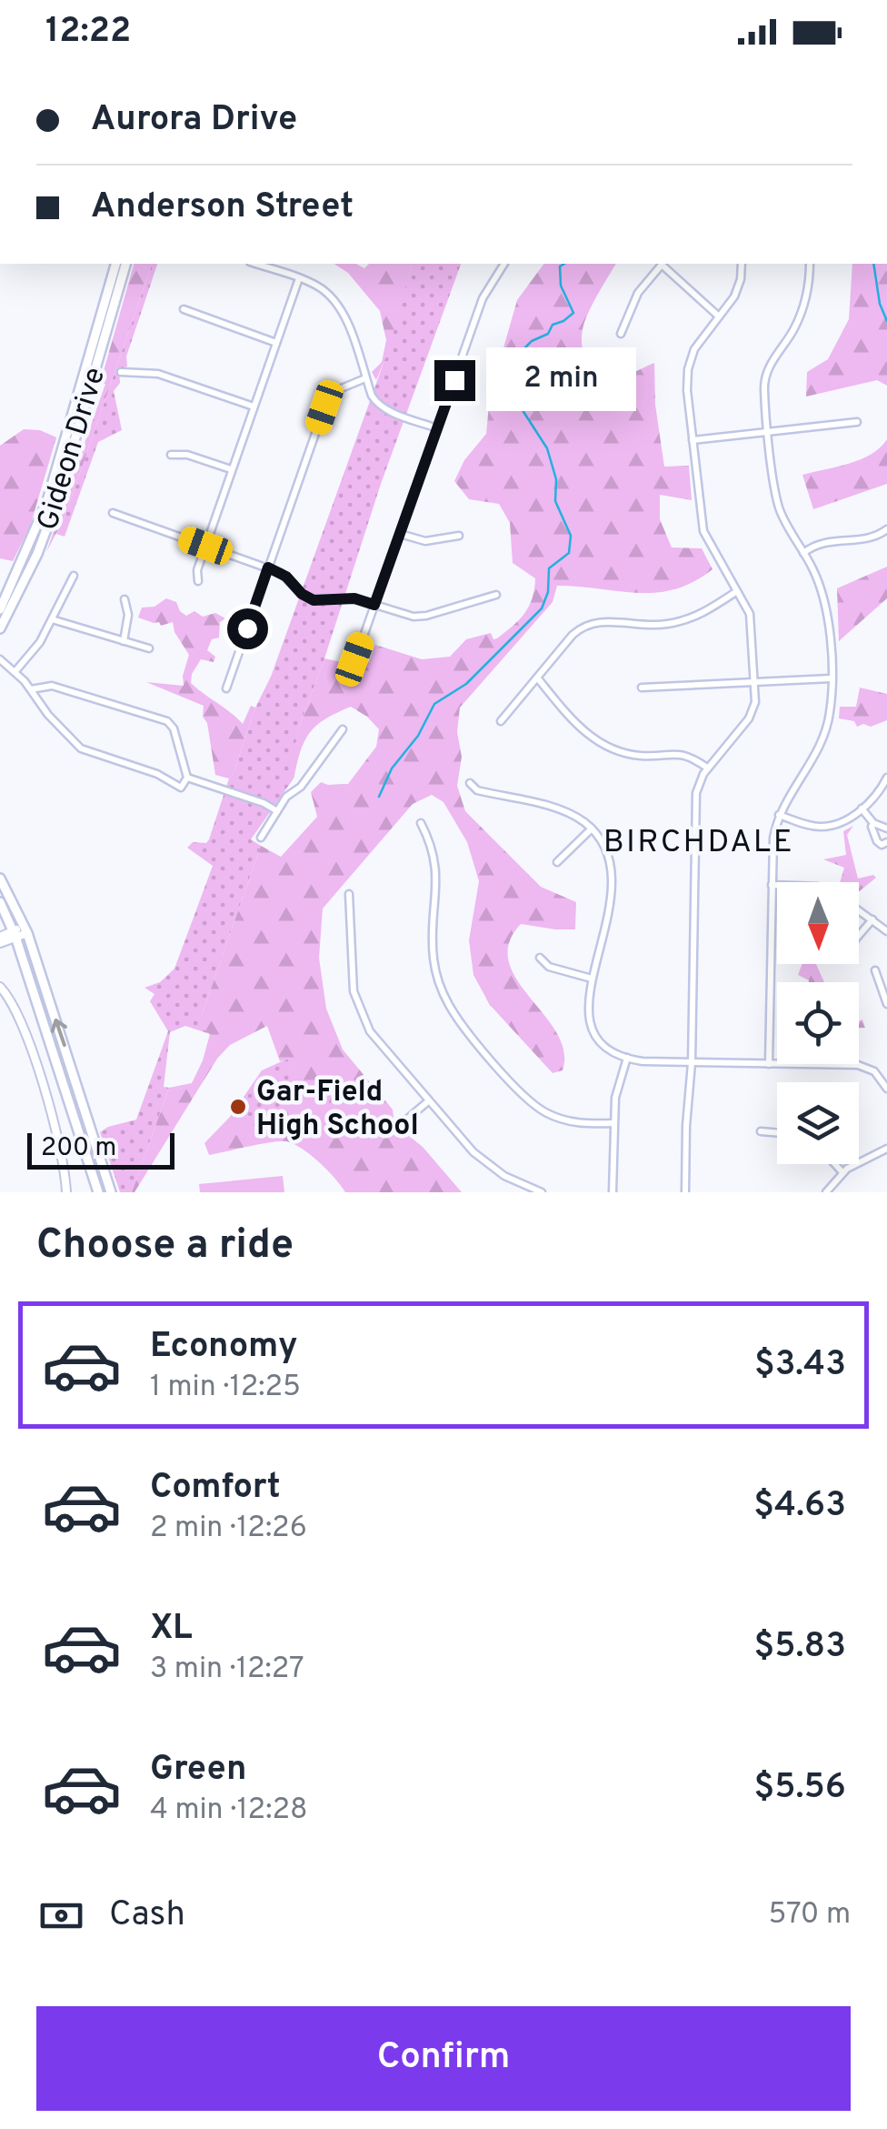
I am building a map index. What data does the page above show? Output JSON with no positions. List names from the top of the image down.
{
  "streets": {
    "main road": ["Gideon Drive"]
  },
  "districts": ["BIRCHDALE"],
  "places": ["Gar-Field High School"],
  "scale_bar": "200 m",
  "north": "bottom",
  "page": {
    "status": "12:22",
    "banner": ["Aurora Drive", "Anderson Street"],
    "bubble": "2 min",
    "scale": "200 m",
    "heading": "Choose a ride",
    "list": [
      {
        "name": "Economy",
        "note": "1 min · 12:25",
        "value": "$3.43"
      },
      {
        "name": "Comfort",
        "note": "2 min · 12:26",
        "value": "$4.63"
      },
      {
        "name": "XL",
        "note": "3 min · 12:27",
        "value": "$5.83"
      },
      {
        "name": "Green",
        "note": "4 min · 12:28",
        "value": "$5.56"
      }
    ],
    "pay": ["Cash", "570 m"],
    "buttons": "Confirm"
  }
}
